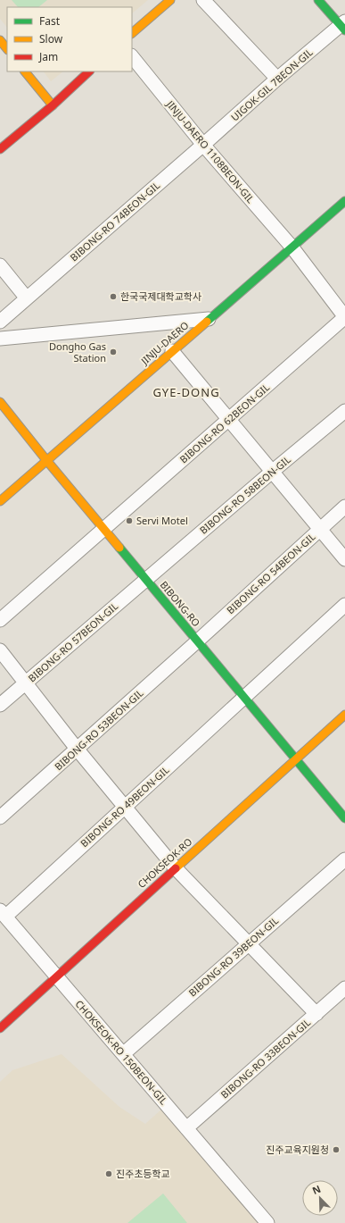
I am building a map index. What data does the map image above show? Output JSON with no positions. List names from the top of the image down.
{
  "streets": {
    "street": [
      "UIGOK-GIL 7BEON-GIL",
      "JINJU-DAERO 1108BEON-GIL",
      "BIBONG-RO 74BEON-GIL",
      "JINJU-DAERO",
      "BIBONG-RO 62BEON-GIL",
      "BIBONG-RO 58BEON-GIL",
      "BIBONG-RO 54BEON-GIL",
      "BIBONG-RO",
      "BIBONG-RO 57BEON-GIL",
      "BIBONG-RO 53BEON-GIL",
      "BIBONG-RO 49BEON-GIL",
      "CHOKSEOK-RO",
      "BIBONG-RO 39BEON-GIL",
      "CHOKSEOK-RO 150BEON-GIL",
      "BIBONG-RO 33BEON-GIL"
    ]
  },
  "crossings": [
    ["UIGOK-GIL 7BEON-GIL", "JINJU-DAERO 1108BEON-GIL"],
    ["UIGOK-GIL 7BEON-GIL", "BIBONG-RO 74BEON-GIL"],
    ["JINJU-DAERO 1108BEON-GIL", "BIBONG-RO 74BEON-GIL"],
    ["JINJU-DAERO 1108BEON-GIL", "JINJU-DAERO"],
    ["JINJU-DAERO 1108BEON-GIL", "BIBONG-RO 62BEON-GIL"],
    ["JINJU-DAERO", "BIBONG-RO"],
    ["BIBONG-RO 62BEON-GIL", "BIBONG-RO"],
    ["BIBONG-RO 58BEON-GIL", "BIBONG-RO"],
    ["BIBONG-RO 58BEON-GIL", "BIBONG-RO 57BEON-GIL"],
    ["BIBONG-RO 54BEON-GIL", "BIBONG-RO"],
    ["BIBONG-RO 54BEON-GIL", "BIBONG-RO 53BEON-GIL"],
    ["BIBONG-RO", "BIBONG-RO 57BEON-GIL"],
    ["BIBONG-RO", "BIBONG-RO 53BEON-GIL"],
    ["BIBONG-RO", "BIBONG-RO 49BEON-GIL"],
    ["BIBONG-RO", "CHOKSEOK-RO"],
    ["BIBONG-RO 49BEON-GIL", "CHOKSEOK-RO 150BEON-GIL"],
    ["CHOKSEOK-RO", "CHOKSEOK-RO 150BEON-GIL"],
    ["BIBONG-RO 39BEON-GIL", "CHOKSEOK-RO 150BEON-GIL"],
    ["CHOKSEOK-RO 150BEON-GIL", "BIBONG-RO 33BEON-GIL"]
  ],
  "districts": ["GYE-DONG"],
  "places": [
    "한국국제대학교학사",
    "Dongho Gas Station",
    "Servi Motel",
    "진주교육지원청",
    "진주초등학교"
  ],
  "legend": ["Fast", "Slow", "Jam"],
  "north": "top left"
}
